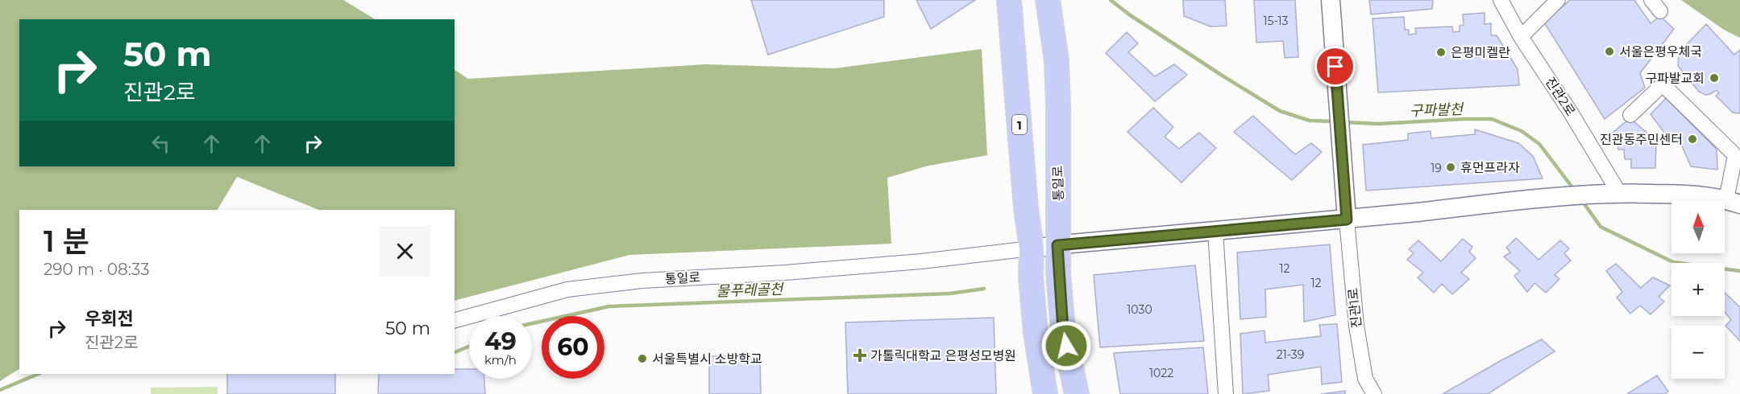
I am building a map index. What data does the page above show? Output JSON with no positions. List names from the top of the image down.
{
  "streets": {
    "main road": ["1", "통일로"],
    "street": ["진관2로", "진관1로"]
  },
  "crossings": [
    ["1", "통일로"]
  ],
  "water": ["구파발천", "물푸레골천"],
  "places": {
    "other": [
      "서울은평우체국",
      "은평미켈란",
      "구파발교회",
      "진관동주민센터",
      "휴먼프라자",
      "서울특별시 소방학교"
    ],
    "health": ["가톨릭대학교 은평성모병원"]
  },
  "house_numbers": [
    "15-13",
    "19",
    "12",
    "12",
    "1030",
    "21-39",
    "1022"
  ],
  "north": "top",
  "page": {
    "turn": ["50 m", "진관2로"],
    "map_buttons": ["+", "−"],
    "heading": ["1 분", "290 m · 08:33"],
    "list": [
      {
        "name": "우회전",
        "note": "진관2로",
        "value": "50 m"
      }
    ],
    "speed": "49 km/h",
    "limit": "60"
  }
}
